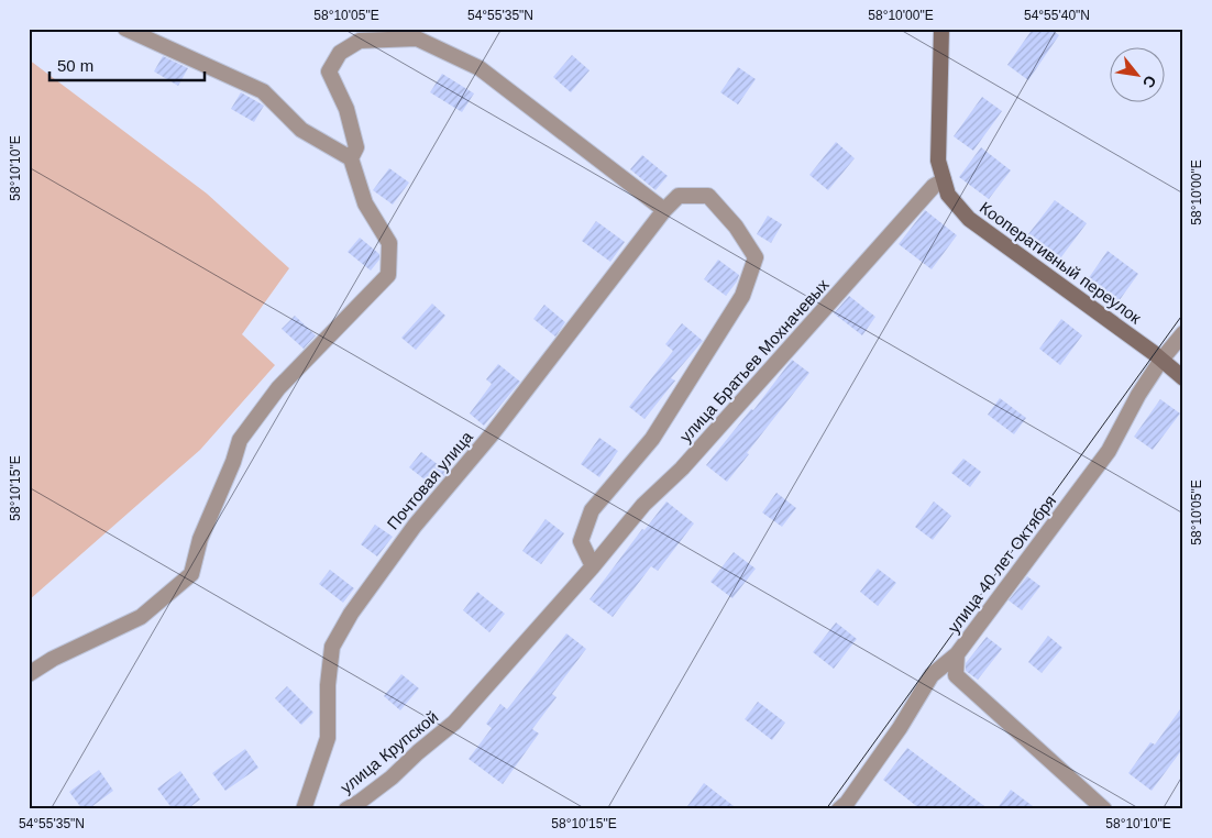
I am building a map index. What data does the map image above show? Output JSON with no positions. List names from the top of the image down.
{
  "streets": {
    "main road": ["Кооперативный переулок"],
    "street": [
      "улица Братьев Мохначевых",
      "Почтовая улица",
      "улица 40 лет Октября",
      "улица Крупской"
    ]
  },
  "crossings": [
    ["Кооперативный переулок", "улица Братьев Мохначевых"],
    ["Кооперативный переулок", "улица 40 лет Октября"],
    ["улица Братьев Мохначевых", "Почтовая улица"],
    ["улица Братьев Мохначевых", "улица Крупской"]
  ],
  "scale_bar": "50 m",
  "north": "bottom right",
  "coordinates": [
    "58°10'05\"E",
    "54°55'35\"N",
    "58°10'00\"E",
    "54°55'40\"N",
    "58°10'10\"E",
    "58°10'15\"E"
  ]
}
